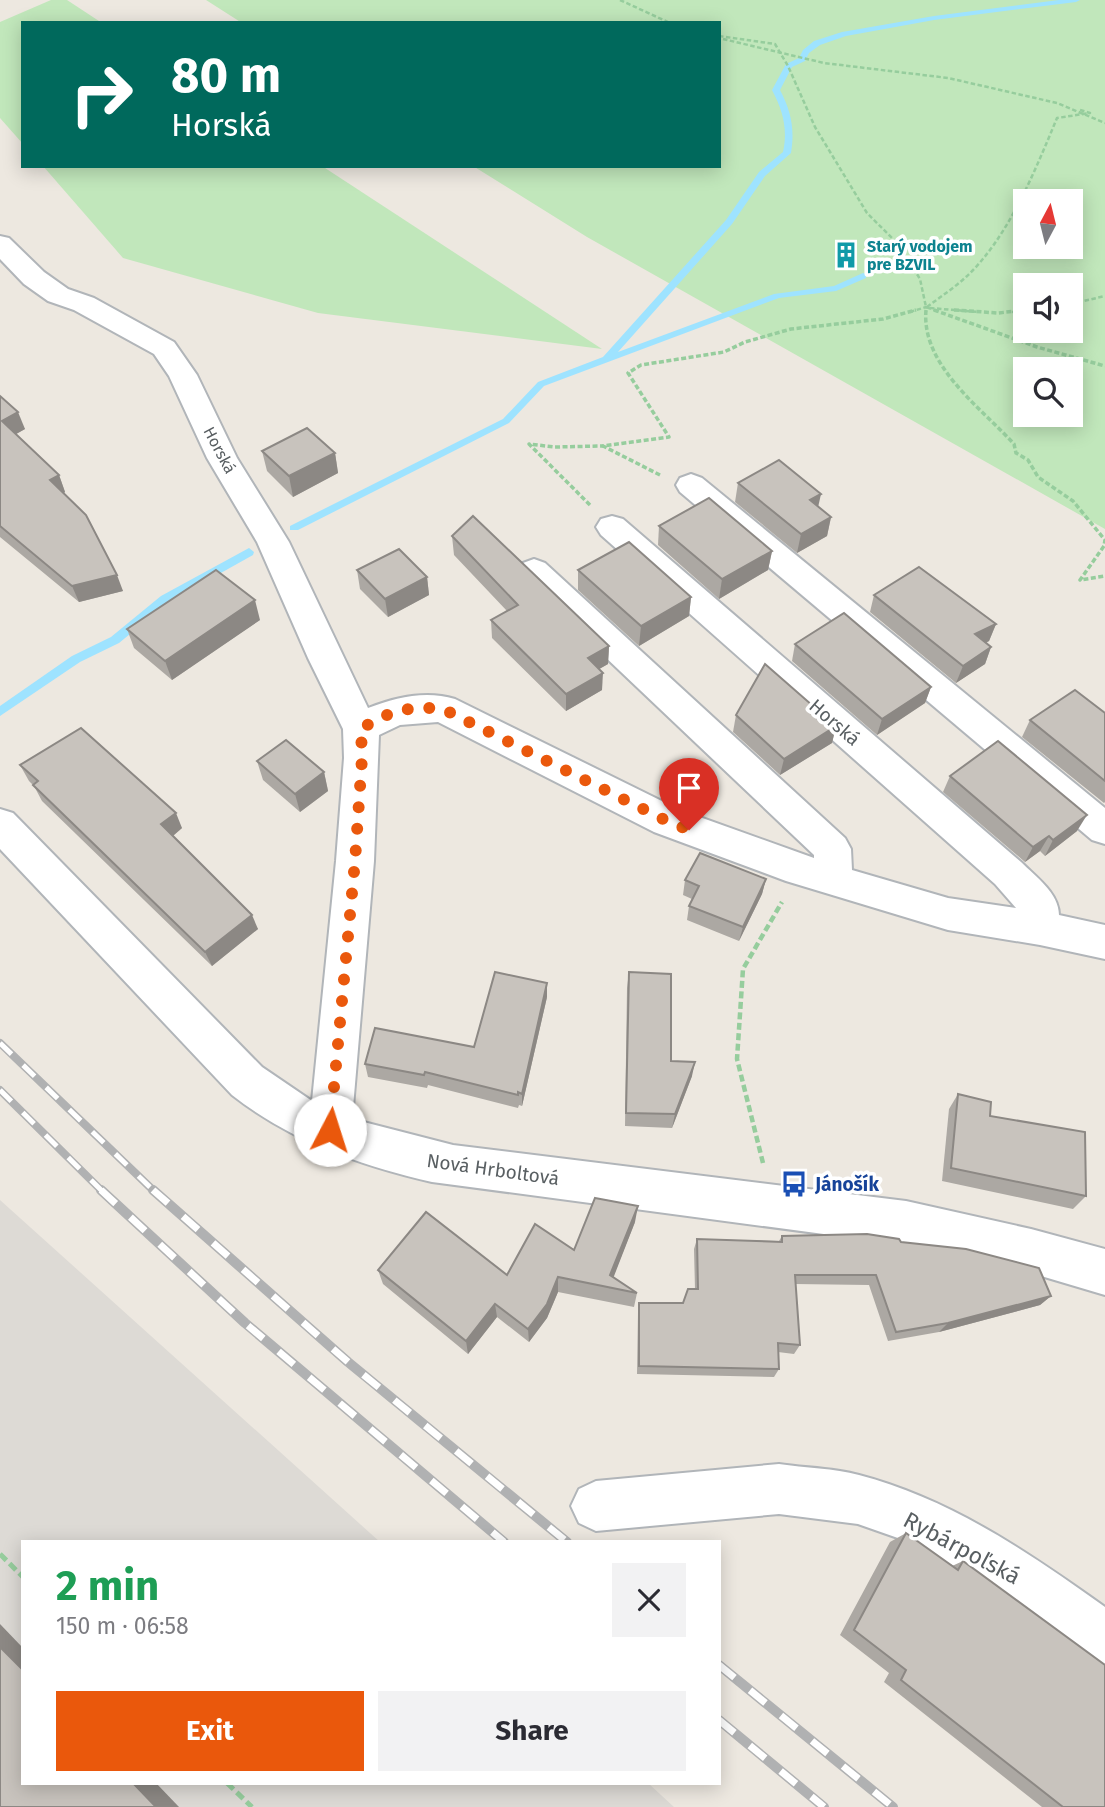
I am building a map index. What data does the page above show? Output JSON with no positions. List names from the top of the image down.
{
  "streets": {
    "street": ["Horská", "Nová Hrboltová", "Rybárpoľská"]
  },
  "crossings": [
    ["Horská", "Nová Hrboltová"]
  ],
  "places": {
    "building": ["Starý vodojem pre BZVIL"],
    "bus stop": ["Jánošík"]
  },
  "north": "top",
  "page": {
    "turn": ["80 m", "Horská"],
    "heading": ["2 min", "150 m · 06:58"],
    "buttons": ["Exit", "Share"]
  }
}
